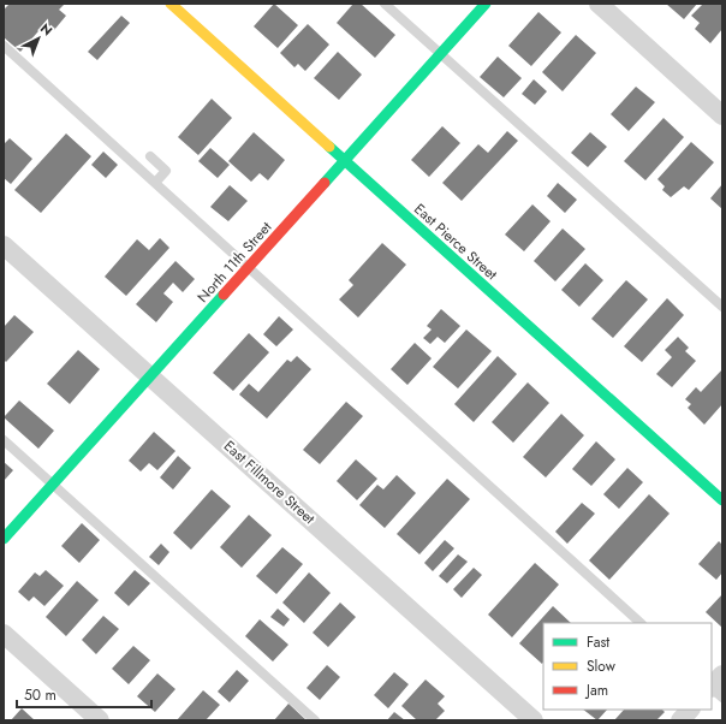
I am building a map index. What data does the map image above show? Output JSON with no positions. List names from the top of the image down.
{
  "streets": {
    "street": ["East Pierce Street", "North 11th Street", "East Fillmore Street"]
  },
  "crossings": [
    ["East Pierce Street", "North 11th Street"],
    ["North 11th Street", "East Fillmore Street"]
  ],
  "legend": ["Fast", "Slow", "Jam"],
  "scale_bar": "50 m",
  "north": "top right"
}
